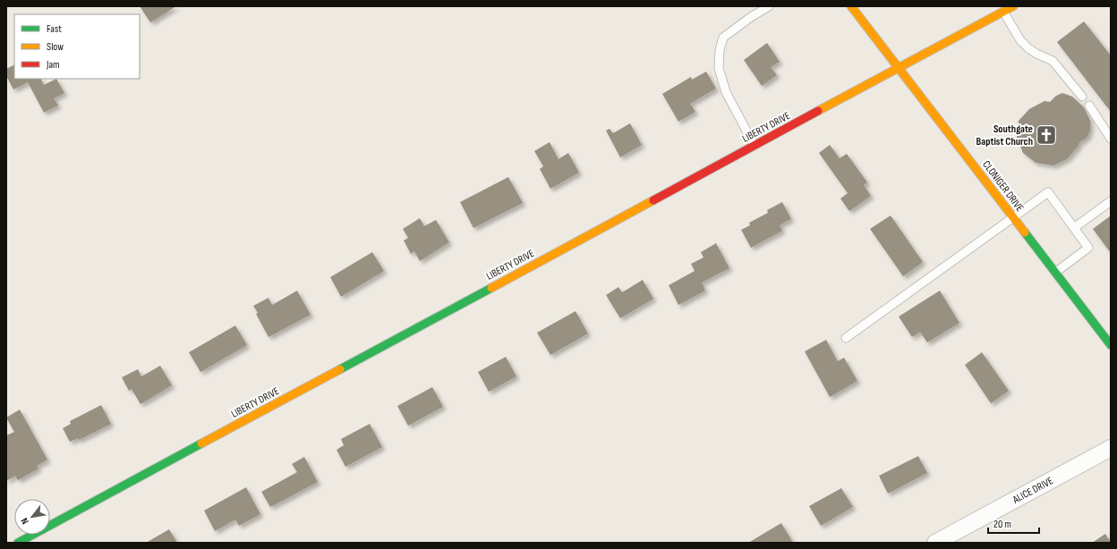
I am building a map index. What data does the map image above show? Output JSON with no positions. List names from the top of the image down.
{
  "streets": {
    "street": ["LIBERTY DRIVE", "CLONIGER DRIVE", "ALICE DRIVE"]
  },
  "crossings": [
    ["LIBERTY DRIVE", "CLONIGER DRIVE"]
  ],
  "places": {
    "church": ["Southgate Baptist Church"]
  },
  "legend": ["Fast", "Slow", "Jam"],
  "scale_bar": "20 m",
  "north": "bottom left"
}
